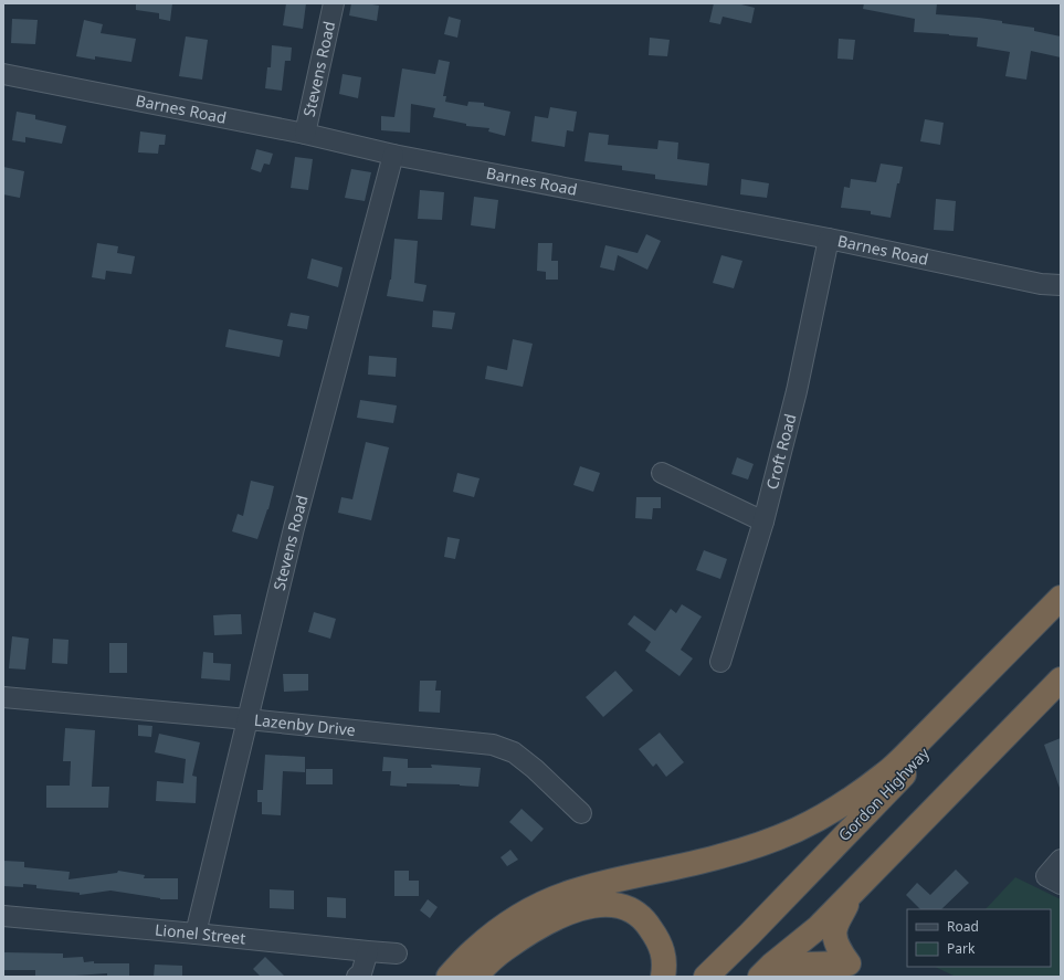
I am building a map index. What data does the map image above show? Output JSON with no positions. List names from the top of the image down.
{
  "streets": {
    "highway": ["Gordon Highway"],
    "street": [
      "Stevens Road",
      "Barnes Road",
      "Croft Road",
      "Lazenby Drive",
      "Lionel Street"
    ]
  },
  "crossings": [
    ["Stevens Road", "Barnes Road"],
    ["Stevens Road", "Lazenby Drive"],
    ["Stevens Road", "Lionel Street"],
    ["Barnes Road", "Croft Road"]
  ],
  "legend": ["Road", "Park"]
}
